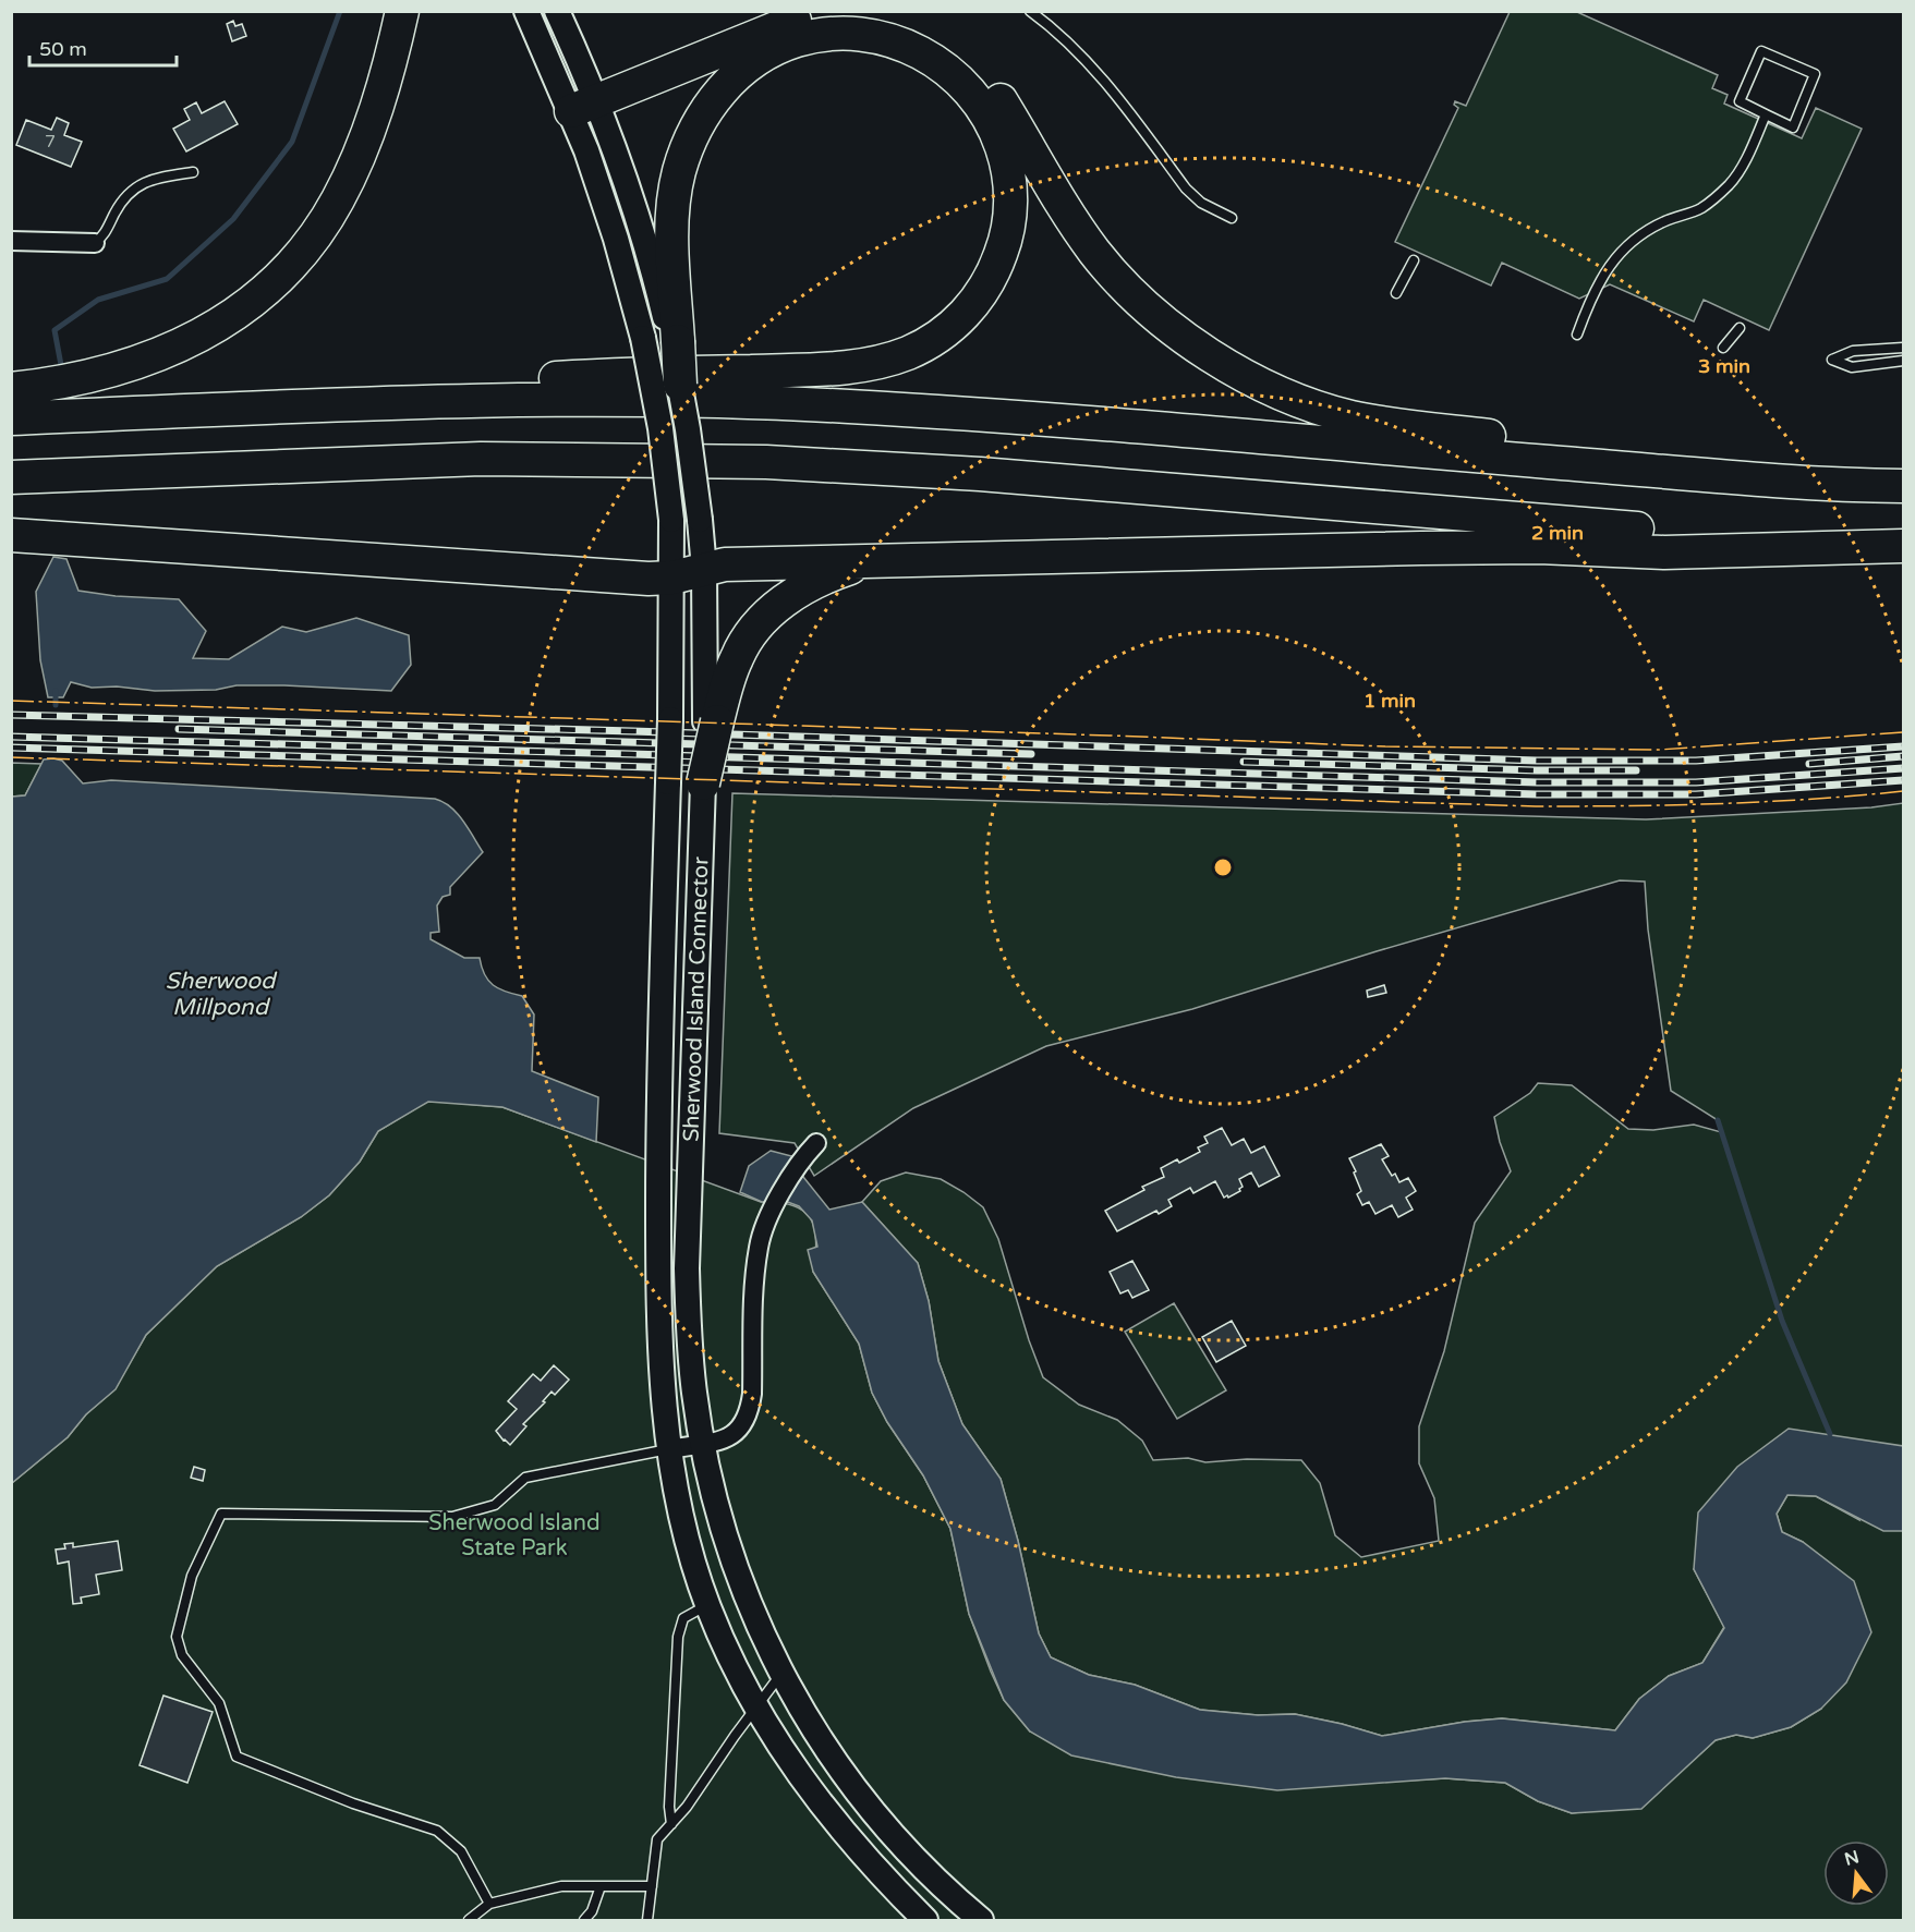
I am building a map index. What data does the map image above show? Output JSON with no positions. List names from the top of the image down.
{
  "streets": {
    "street": ["Sherwood Island Connector"]
  },
  "water": ["Sherwood Millpond"],
  "parks": ["Sherwood Island State Park"],
  "house_numbers": ["7"],
  "scale_bar": "50 m",
  "north": "top",
  "rings": ["3 min", "2 min", "1 min"]
}
